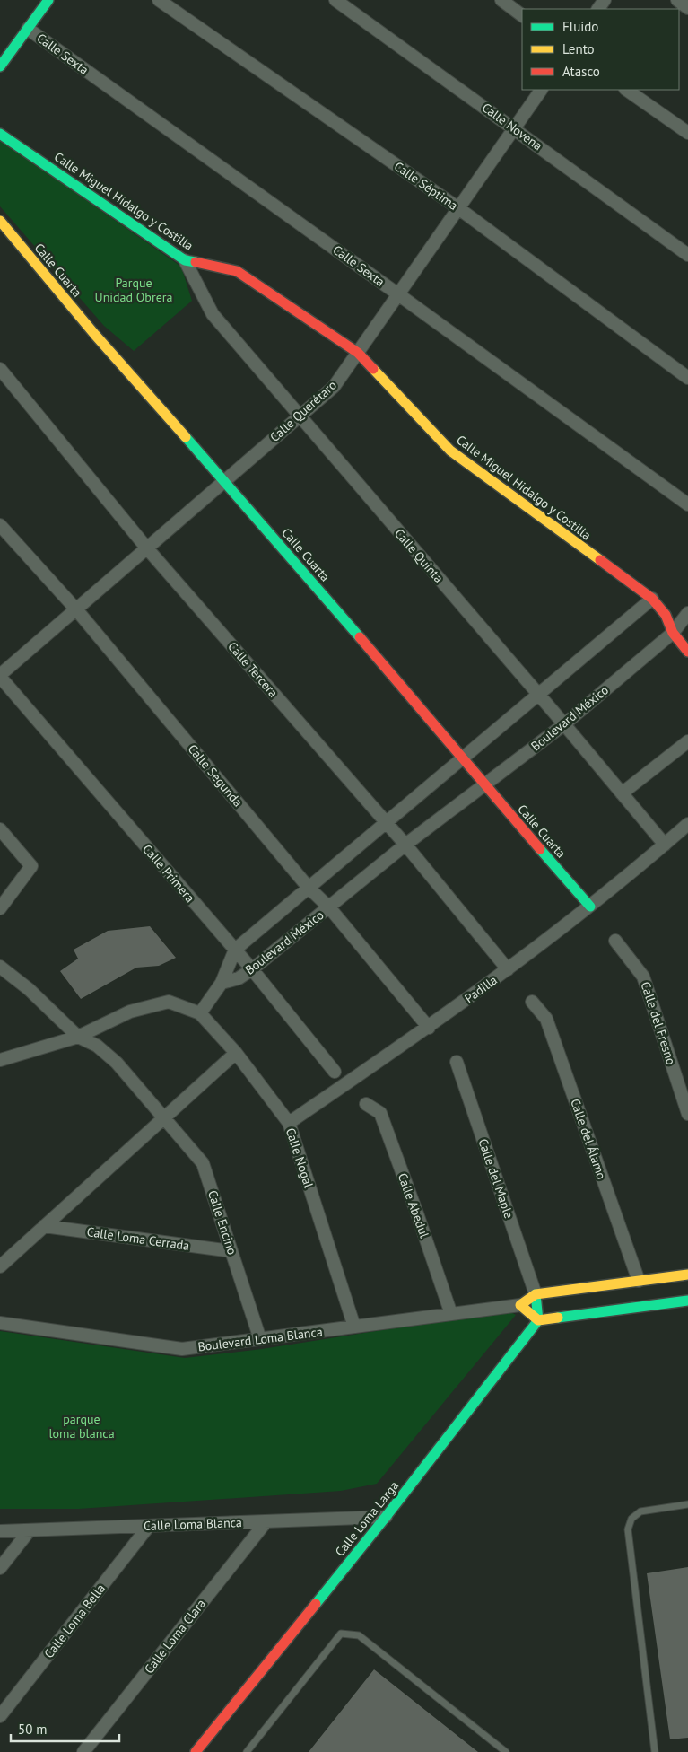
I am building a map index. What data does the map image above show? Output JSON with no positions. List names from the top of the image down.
{
  "streets": {
    "street": [
      "Calle Sexta",
      "Calle Novena",
      "Calle Séptima",
      "Calle Miguel Hidalgo y Costilla",
      "Calle Cuarta",
      "Calle Querétaro",
      "Calle Quinta",
      "Calle Tercera",
      "Boulevard México",
      "Calle Segunda",
      "Calle Primera",
      "Padilla",
      "Calle del Fresno",
      "Calle del Álamo",
      "Calle Nogal",
      "Calle del Maple",
      "Calle Abedul",
      "Calle Encino",
      "Calle Loma Cerrada",
      "Boulevard Loma Blanca",
      "Calle Loma Larga",
      "Calle Loma Blanca",
      "Calle Loma Bella",
      "Calle Loma Clara"
    ]
  },
  "crossings": [
    ["Calle Sexta", "Calle Querétaro"],
    ["Calle Novena", "Calle Querétaro"],
    ["Calle Séptima", "Calle Querétaro"],
    ["Calle Miguel Hidalgo y Costilla", "Calle Querétaro"],
    ["Calle Miguel Hidalgo y Costilla", "Calle Quinta"],
    ["Calle Miguel Hidalgo y Costilla", "Boulevard México"],
    ["Calle Cuarta", "Calle Querétaro"],
    ["Calle Cuarta", "Boulevard México"],
    ["Calle Cuarta", "Padilla"],
    ["Calle Querétaro", "Calle Quinta"],
    ["Calle Querétaro", "Calle Tercera"],
    ["Calle Querétaro", "Calle Segunda"],
    ["Calle Querétaro", "Calle Primera"],
    ["Calle Quinta", "Boulevard México"],
    ["Calle Quinta", "Padilla"],
    ["Calle Tercera", "Boulevard México"],
    ["Calle Tercera", "Padilla"],
    ["Boulevard México", "Calle Segunda"],
    ["Boulevard México", "Calle Primera"],
    ["Calle Segunda", "Padilla"],
    ["Padilla", "Calle Nogal"],
    ["Calle del Álamo", "Boulevard Loma Blanca"],
    ["Calle Nogal", "Boulevard Loma Blanca"],
    ["Calle del Maple", "Boulevard Loma Blanca"],
    ["Calle Abedul", "Boulevard Loma Blanca"],
    ["Calle Encino", "Calle Loma Cerrada"],
    ["Calle Encino", "Boulevard Loma Blanca"],
    ["Calle Loma Larga", "Calle Loma Blanca"],
    ["Calle Loma Blanca", "Calle Loma Bella"],
    ["Calle Loma Blanca", "Calle Loma Clara"]
  ],
  "parks": ["Parque Unidad Obrera", "parque loma blanca"],
  "legend": ["Fluido", "Lento", "Atasco"],
  "scale_bar": "50 m"
}
